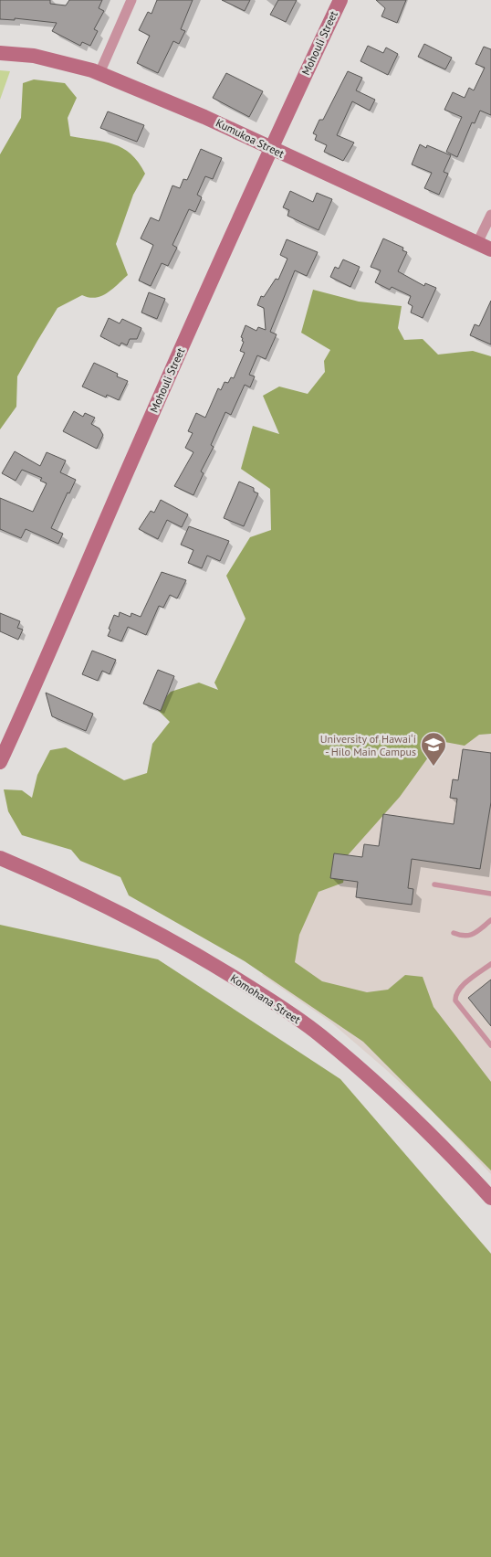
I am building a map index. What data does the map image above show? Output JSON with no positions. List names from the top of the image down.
{
  "streets": {
    "street": ["Mohouli Street", "Kumukoa Street", "Komohana Street"]
  },
  "crossings": [
    ["Mohouli Street", "Kumukoa Street"]
  ],
  "places": {
    "school or university": ["University of Hawaiʻi - Hilo Main Campus"]
  }
}
